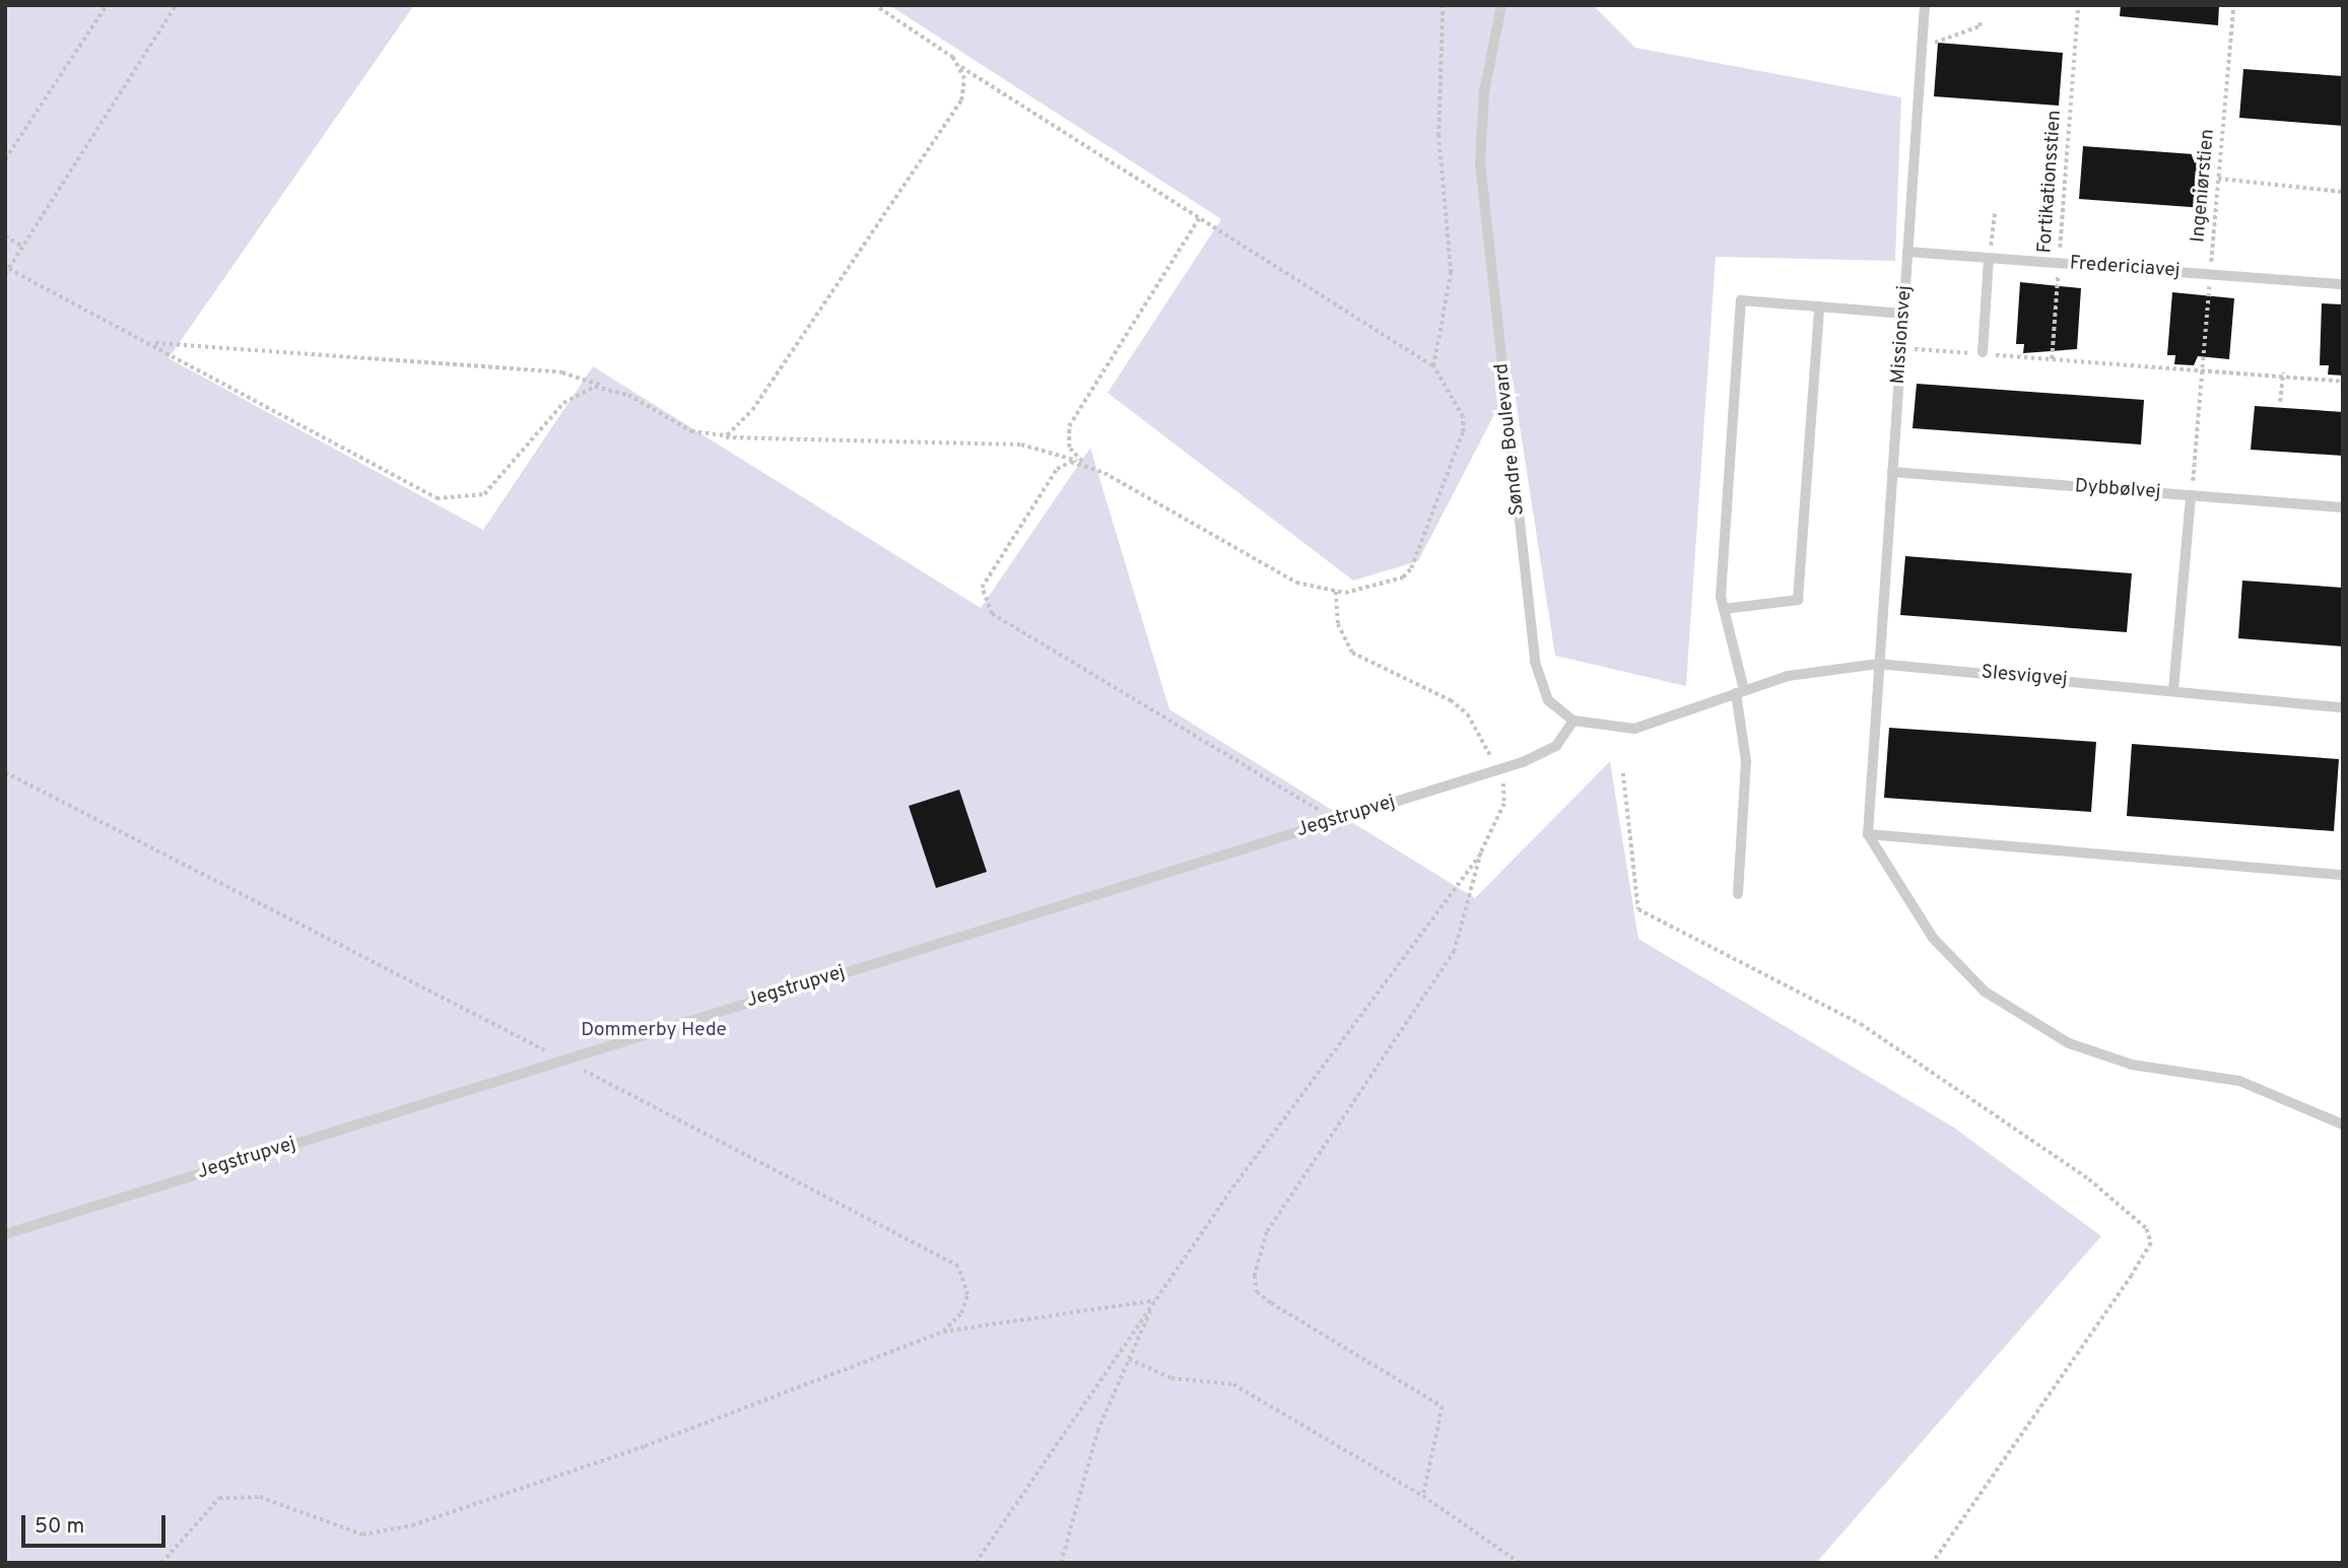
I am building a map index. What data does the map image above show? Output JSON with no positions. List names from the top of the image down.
{
  "streets": {
    "lane": [
      "Fredericiavej",
      "Missionsvej",
      "Søndre Boulevard",
      "Dybbølvej",
      "Slesvigvej",
      "Jegstrupvej"
    ],
    "path": ["Fortikationsstien", "Ingeniørstien"]
  },
  "crossings": [
    ["Fortikationsstien", "Fredericiavej"],
    ["Ingeniørstien", "Fredericiavej"],
    ["Ingeniørstien", "Dybbølvej"],
    ["Fredericiavej", "Missionsvej"],
    ["Missionsvej", "Dybbølvej"],
    ["Missionsvej", "Slesvigvej"],
    ["Søndre Boulevard", "Slesvigvej"],
    ["Søndre Boulevard", "Jegstrupvej"],
    ["Slesvigvej", "Jegstrupvej"]
  ],
  "parks": ["Dommerby Hede"],
  "scale_bar": "50 m"
}
